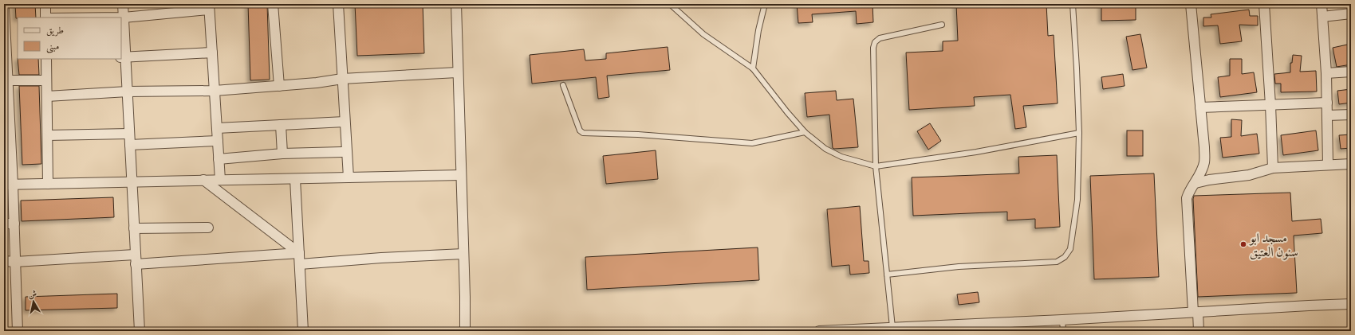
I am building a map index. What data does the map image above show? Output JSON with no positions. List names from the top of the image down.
{
  "places": ["مسجد ابو سنون العتيق"],
  "legend": ["طريق", "مبنى"],
  "north": "top"
}
